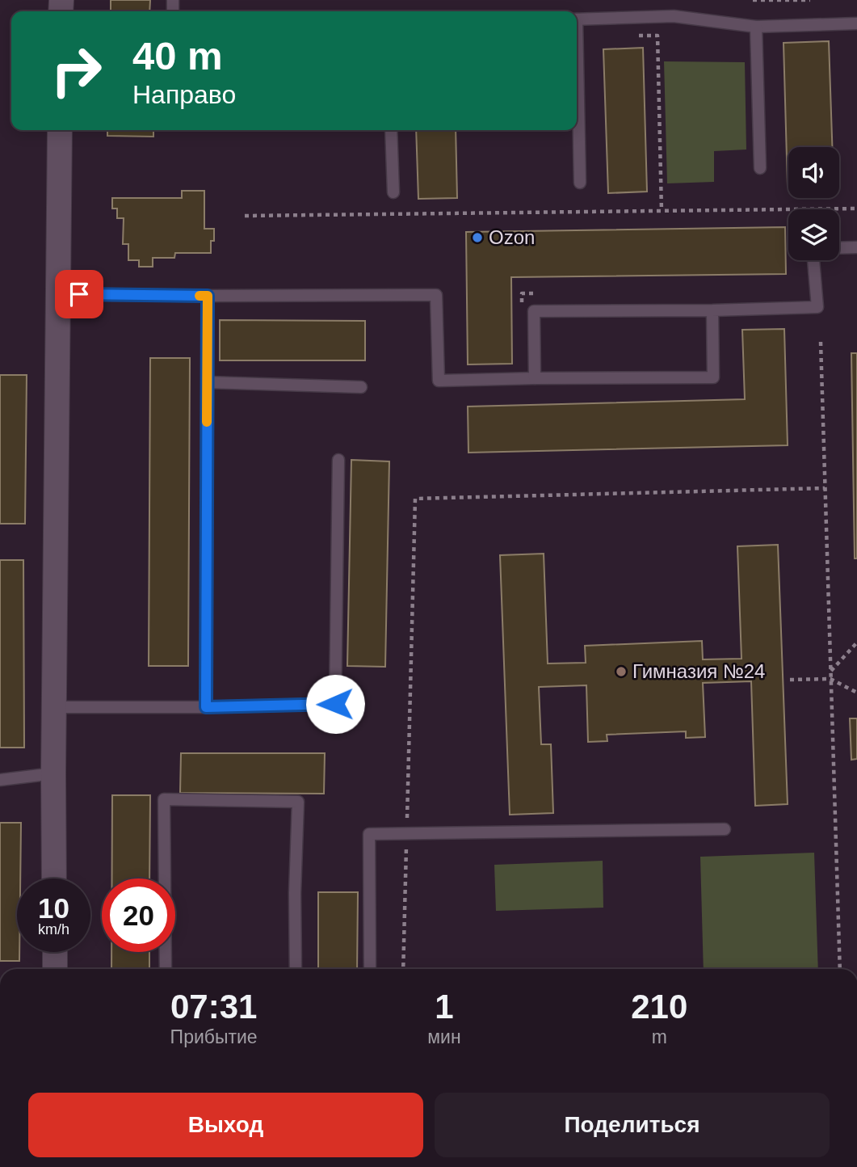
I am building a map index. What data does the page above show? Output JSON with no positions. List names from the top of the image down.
{
  "places": ["Ozon", "Гимназия №24"],
  "page": {
    "turn": ["40 m", "Направо"],
    "speed": "10 km/h",
    "limit": "20",
    "eta": [
      "07:31",
      "Прибытие",
      "1",
      "мин",
      "210",
      "m"
    ],
    "buttons": ["Выход", "Поделиться"]
  }
}
